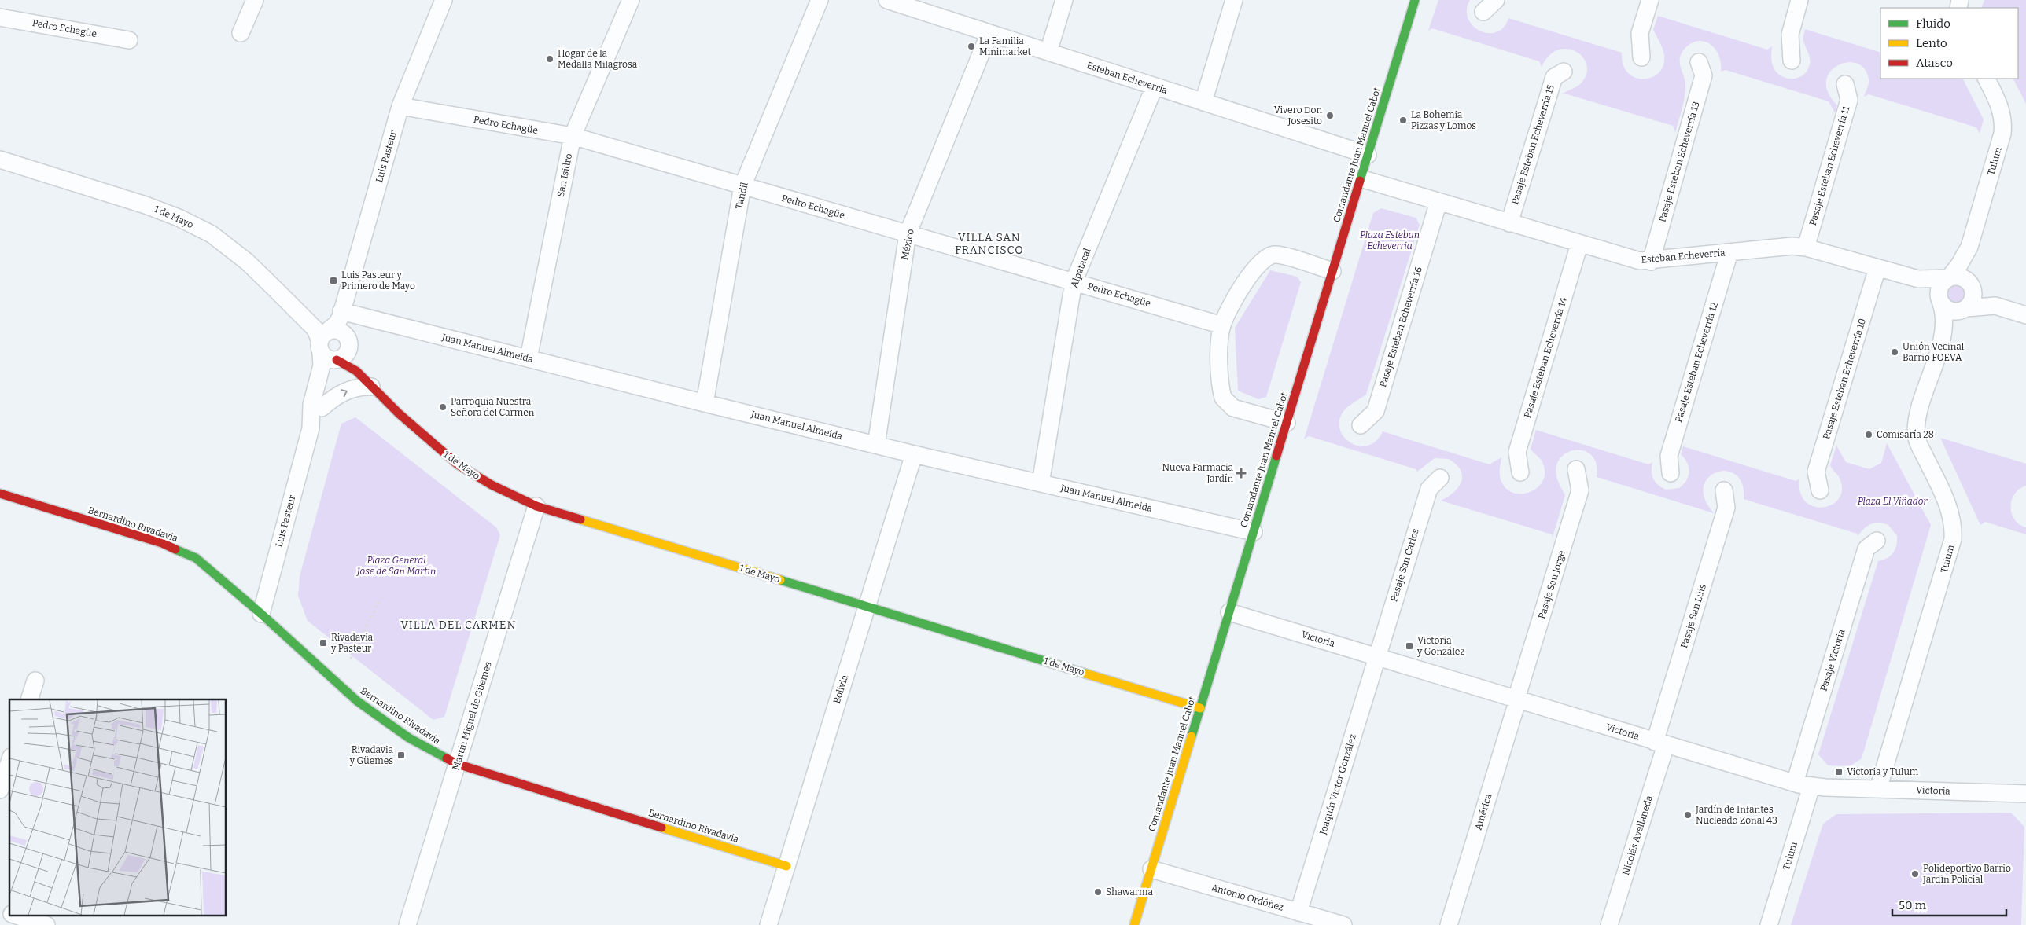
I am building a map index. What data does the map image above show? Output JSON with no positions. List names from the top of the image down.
{
  "streets": {
    "street": [
      "Pedro Echagüe",
      "Esteban Echeverría",
      "Pasaje Esteban Echeverría 15",
      "Comandante Juan Manuel Cabot",
      "Luis Pasteur",
      "Tulum",
      "Pasaje Esteban Echeverría 13",
      "Pasaje Esteban Echeverría 11",
      "San Isidro",
      "Tandil",
      "1 de Mayo",
      "México",
      "Alpatacal",
      "Pasaje Esteban Echeverría 16",
      "Juan Manuel Almeida",
      "Pasaje Esteban Echeverría 14",
      "Pasaje Esteban Echeverría 12",
      "Pasaje Esteban Echeverría 10",
      "Bernardino Rivadavia",
      "Pasaje San Carlos",
      "Pasaje San Jorge",
      "Pasaje San Luis",
      "Victoria",
      "Pasaje Victoria",
      "Bolivia",
      "Martín Miguel de Güemes",
      "Joaquín Víctor González",
      "América",
      "Nicolás Avellaneda",
      "Antonio Ordóñez"
    ]
  },
  "crossings": [
    ["Pedro Echagüe", "Luis Pasteur"],
    ["Pedro Echagüe", "San Isidro"],
    ["Pedro Echagüe", "Tandil"],
    ["Pedro Echagüe", "México"],
    ["Pedro Echagüe", "Alpatacal"],
    ["Esteban Echeverría", "Pasaje Esteban Echeverría 15"],
    ["Esteban Echeverría", "Comandante Juan Manuel Cabot"],
    ["Esteban Echeverría", "Tulum"],
    ["Esteban Echeverría", "Pasaje Esteban Echeverría 13"],
    ["Esteban Echeverría", "Pasaje Esteban Echeverría 11"],
    ["Esteban Echeverría", "México"],
    ["Esteban Echeverría", "Alpatacal"],
    ["Esteban Echeverría", "Pasaje Esteban Echeverría 16"],
    ["Esteban Echeverría", "Pasaje Esteban Echeverría 14"],
    ["Esteban Echeverría", "Pasaje Esteban Echeverría 12"],
    ["Esteban Echeverría", "Pasaje Esteban Echeverría 10"],
    ["Comandante Juan Manuel Cabot", "1 de Mayo"],
    ["Comandante Juan Manuel Cabot", "Juan Manuel Almeida"],
    ["Comandante Juan Manuel Cabot", "Victoria"],
    ["Comandante Juan Manuel Cabot", "Antonio Ordóñez"],
    ["Luis Pasteur", "1 de Mayo"],
    ["Luis Pasteur", "Juan Manuel Almeida"],
    ["Luis Pasteur", "Bernardino Rivadavia"],
    ["Tulum", "Victoria"],
    ["San Isidro", "Juan Manuel Almeida"],
    ["Tandil", "Juan Manuel Almeida"],
    ["1 de Mayo", "Juan Manuel Almeida"],
    ["1 de Mayo", "Bolivia"],
    ["1 de Mayo", "Martín Miguel de Güemes"],
    ["México", "Juan Manuel Almeida"],
    ["Alpatacal", "Juan Manuel Almeida"],
    ["Juan Manuel Almeida", "Bolivia"],
    ["Bernardino Rivadavia", "Bolivia"],
    ["Bernardino Rivadavia", "Martín Miguel de Güemes"],
    ["Pasaje San Carlos", "Victoria"],
    ["Pasaje San Carlos", "Joaquín Víctor González"],
    ["Pasaje San Jorge", "Victoria"],
    ["Pasaje San Jorge", "América"],
    ["Pasaje San Luis", "Victoria"],
    ["Pasaje San Luis", "Nicolás Avellaneda"],
    ["Victoria", "Pasaje Victoria"],
    ["Victoria", "Joaquín Víctor González"],
    ["Victoria", "América"],
    ["Victoria", "Nicolás Avellaneda"],
    ["Joaquín Víctor González", "Antonio Ordóñez"]
  ],
  "districts": ["VILLA SAN FRANCISCO", "VILLA DEL CARMEN"],
  "parks": ["Plaza Esteban Echeverria", "Plaza El Viñador", "Plaza General Jose de San Martín"],
  "places": {
    "other": [
      "La Familia Minimarket",
      "Hogar de la Medalla Milagrosa",
      "Vivero Don Josesito",
      "La Bohemia Pizzas y Lomos",
      "Unión Vecinal Barrio FOEVA",
      "Parroquia Nuestra Señora del Carmen",
      "Comisaría 28",
      "Jardín de Infantes Nucleado Zonal 43",
      "Polideportivo Barrio Jardín Policial",
      "Shawarma"
    ],
    "transit": [
      "Luis Pasteur y Primero de Mayo",
      "Rivadavia y Pasteur",
      "Victoria y González",
      "Rivadavia y Güemes",
      "Victoria y Tulum"
    ],
    "health": ["Nueva Farmacia Jardín"]
  },
  "legend": ["Fluido", "Lento", "Atasco"],
  "scale_bar": "50 m"
}
